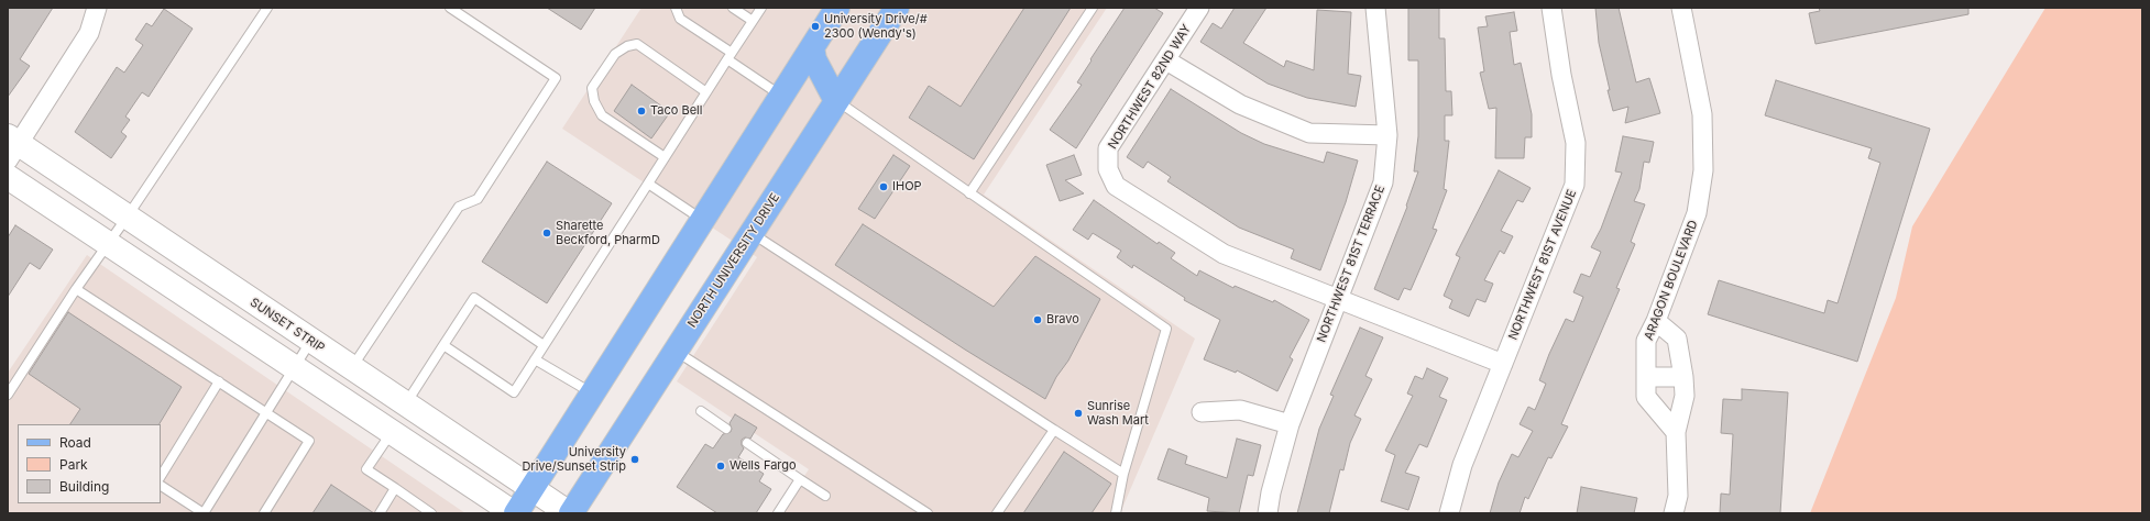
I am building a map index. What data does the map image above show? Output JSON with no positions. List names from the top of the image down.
{
  "streets": {
    "main road": ["NORTH UNIVERSITY DRIVE"],
    "street": [
      "NORTHWEST 82ND WAY",
      "NORTHWEST 81ST TERRACE",
      "NORTHWEST 81ST AVENUE",
      "ARAGON BOULEVARD",
      "SUNSET STRIP"
    ]
  },
  "crossings": [
    ["NORTHWEST 82ND WAY", "NORTHWEST 81ST TERRACE"],
    ["NORTH UNIVERSITY DRIVE", "SUNSET STRIP"]
  ],
  "places": [
    "University Drive/# 2300 (Wendy's)",
    "Taco Bell",
    "IHOP",
    "Sharette Beckford, PharmD",
    "Bravo",
    "Sunrise Wash Mart",
    "University Drive/Sunset Strip",
    "Wells Fargo"
  ],
  "legend": ["Road", "Park", "Building"]
}
